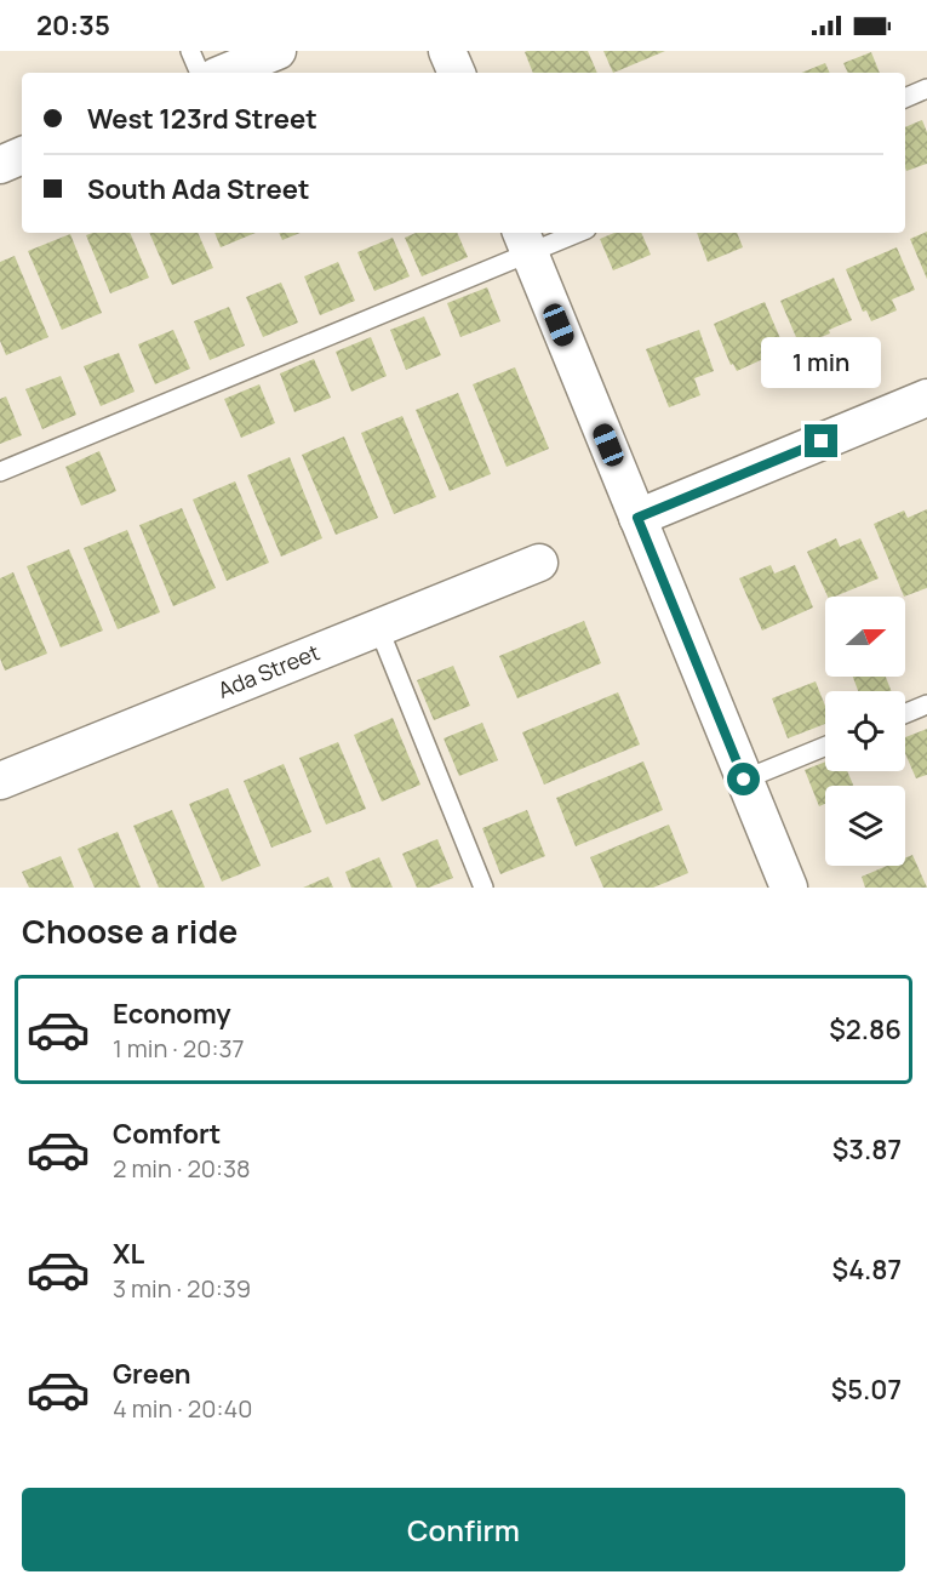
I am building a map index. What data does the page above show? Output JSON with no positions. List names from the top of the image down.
{
  "streets": {
    "street": ["Ada Street"]
  },
  "north": "right",
  "page": {
    "status": "20:35",
    "banner": ["West 123rd Street", "South Ada Street"],
    "bubble": "1 min",
    "heading": "Choose a ride",
    "list": [
      {
        "name": "Economy",
        "note": "1 min · 20:37",
        "value": "$2.86"
      },
      {
        "name": "Comfort",
        "note": "2 min · 20:38",
        "value": "$3.87"
      },
      {
        "name": "XL",
        "note": "3 min · 20:39",
        "value": "$4.87"
      },
      {
        "name": "Green",
        "note": "4 min · 20:40",
        "value": "$5.07"
      }
    ],
    "buttons": "Confirm"
  }
}
